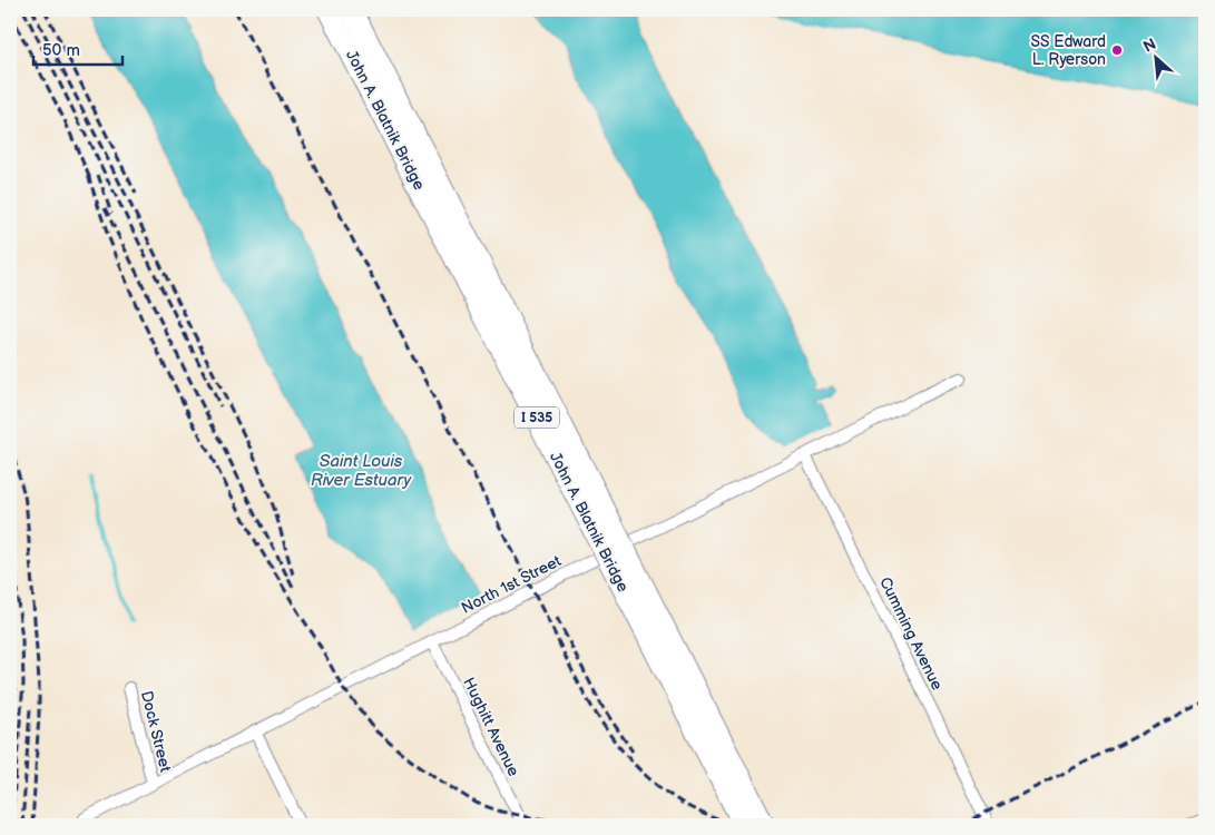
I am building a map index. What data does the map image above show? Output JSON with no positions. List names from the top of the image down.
{
  "streets": {
    "highway": ["John A. Blatnik Bridge", "I 535"],
    "street": [
      "North 1st Street",
      "Cumming Avenue",
      "Hughitt Avenue",
      "Dock Street"
    ]
  },
  "crossings": [
    ["North 1st Street", "Cumming Avenue"],
    ["North 1st Street", "Hughitt Avenue"],
    ["North 1st Street", "Dock Street"]
  ],
  "water": ["Saint Louis River Estuary"],
  "places": ["SS Edward L. Ryerson"],
  "scale_bar": "50 m",
  "north": "top left"
}
